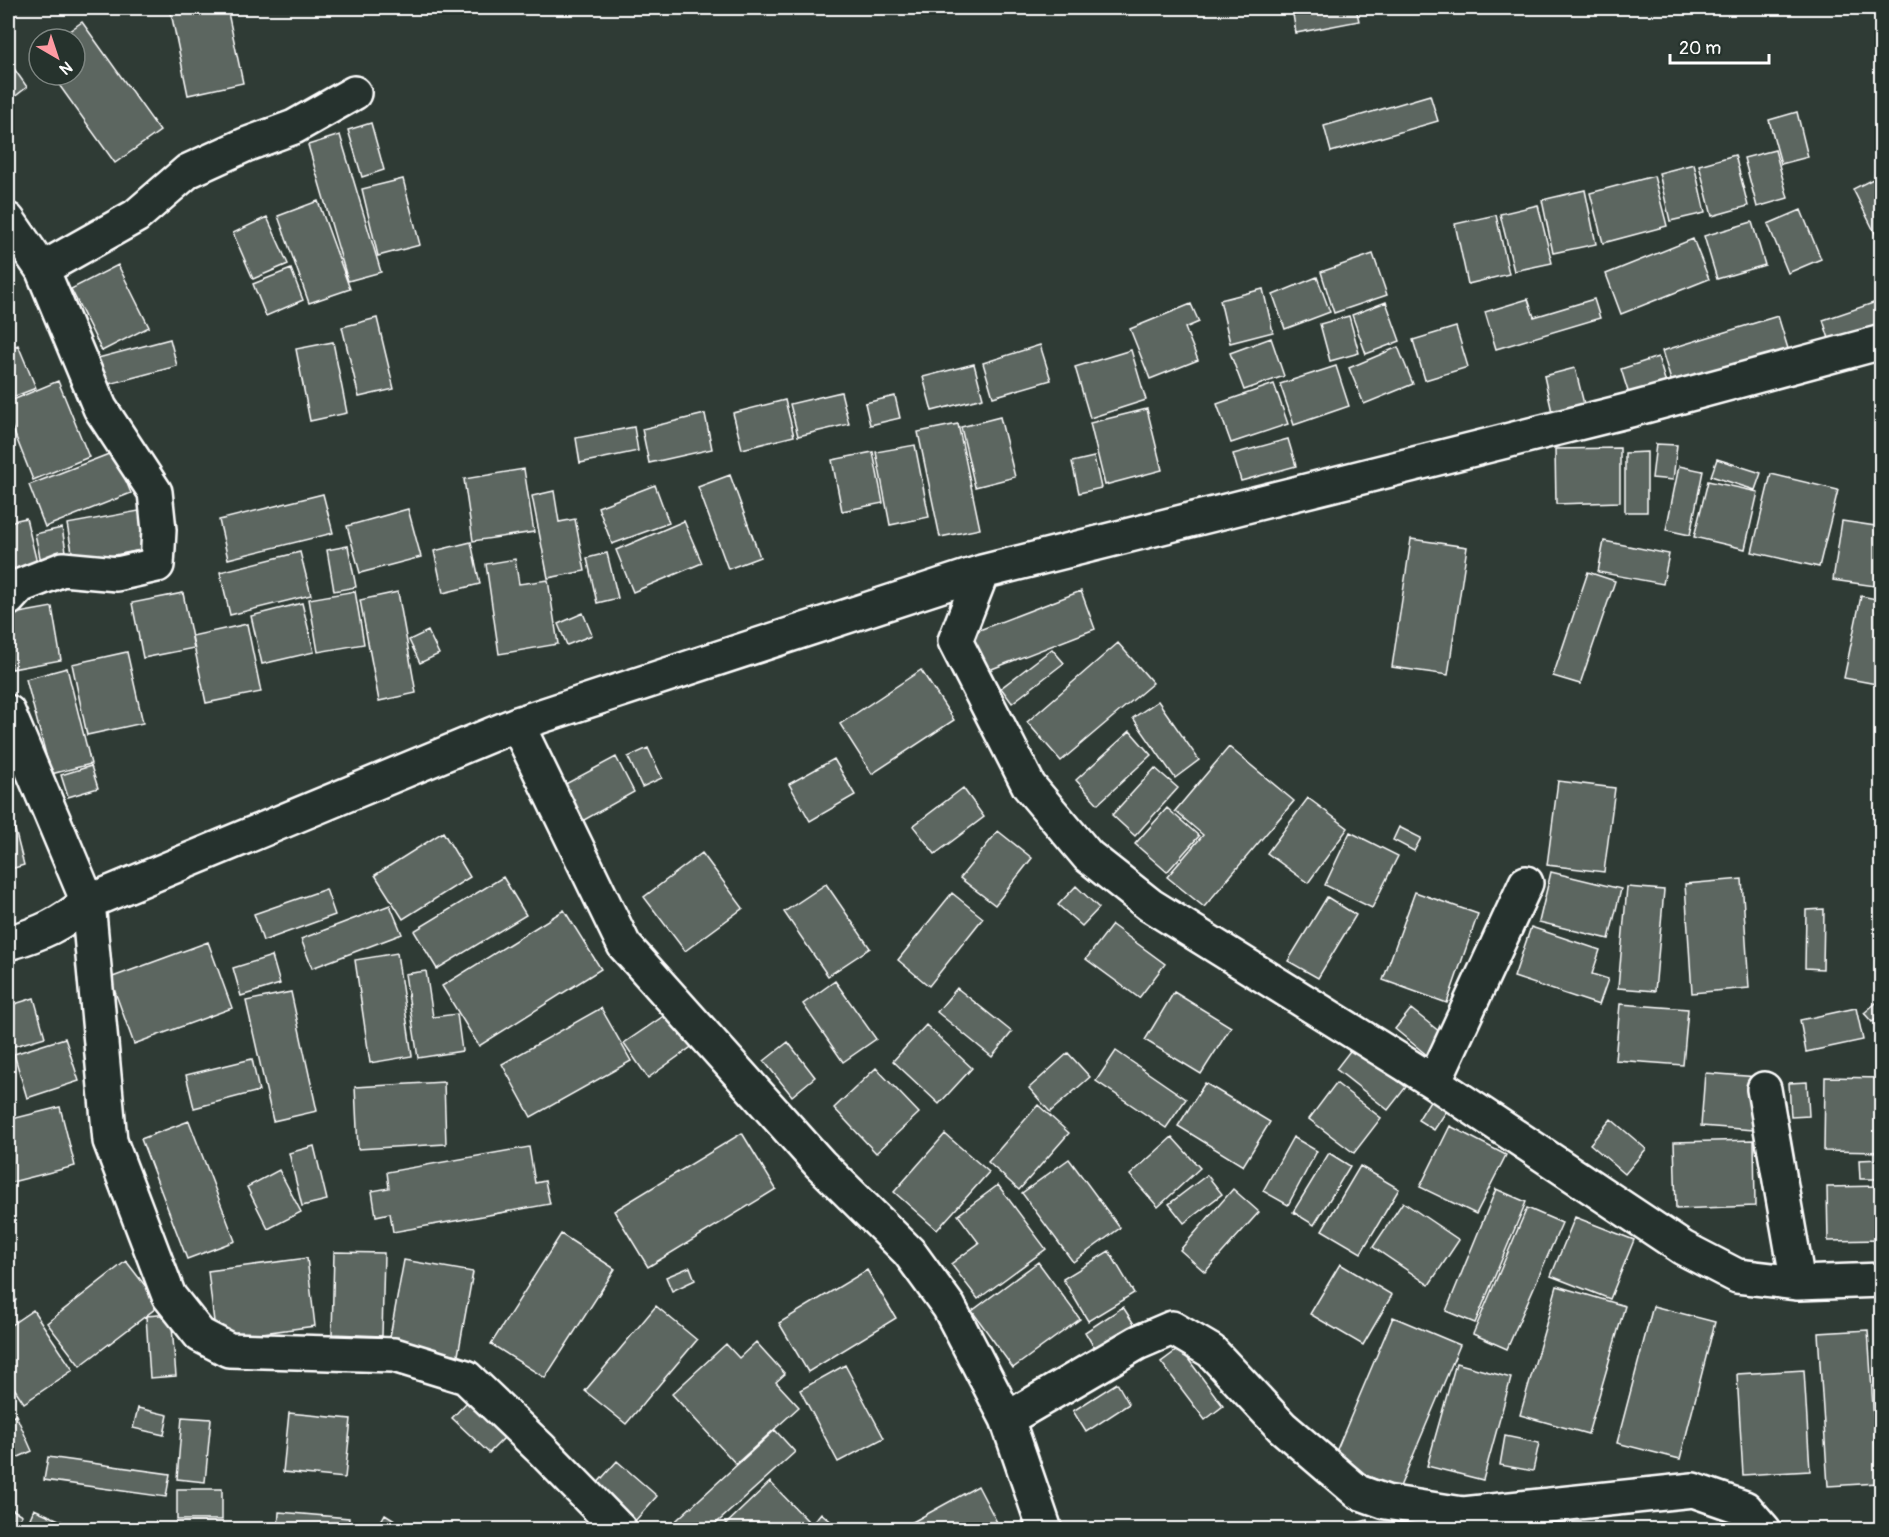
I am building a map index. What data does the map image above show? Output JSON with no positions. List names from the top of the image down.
{
  "scale_bar": "20 m",
  "north": "bottom right"
}
